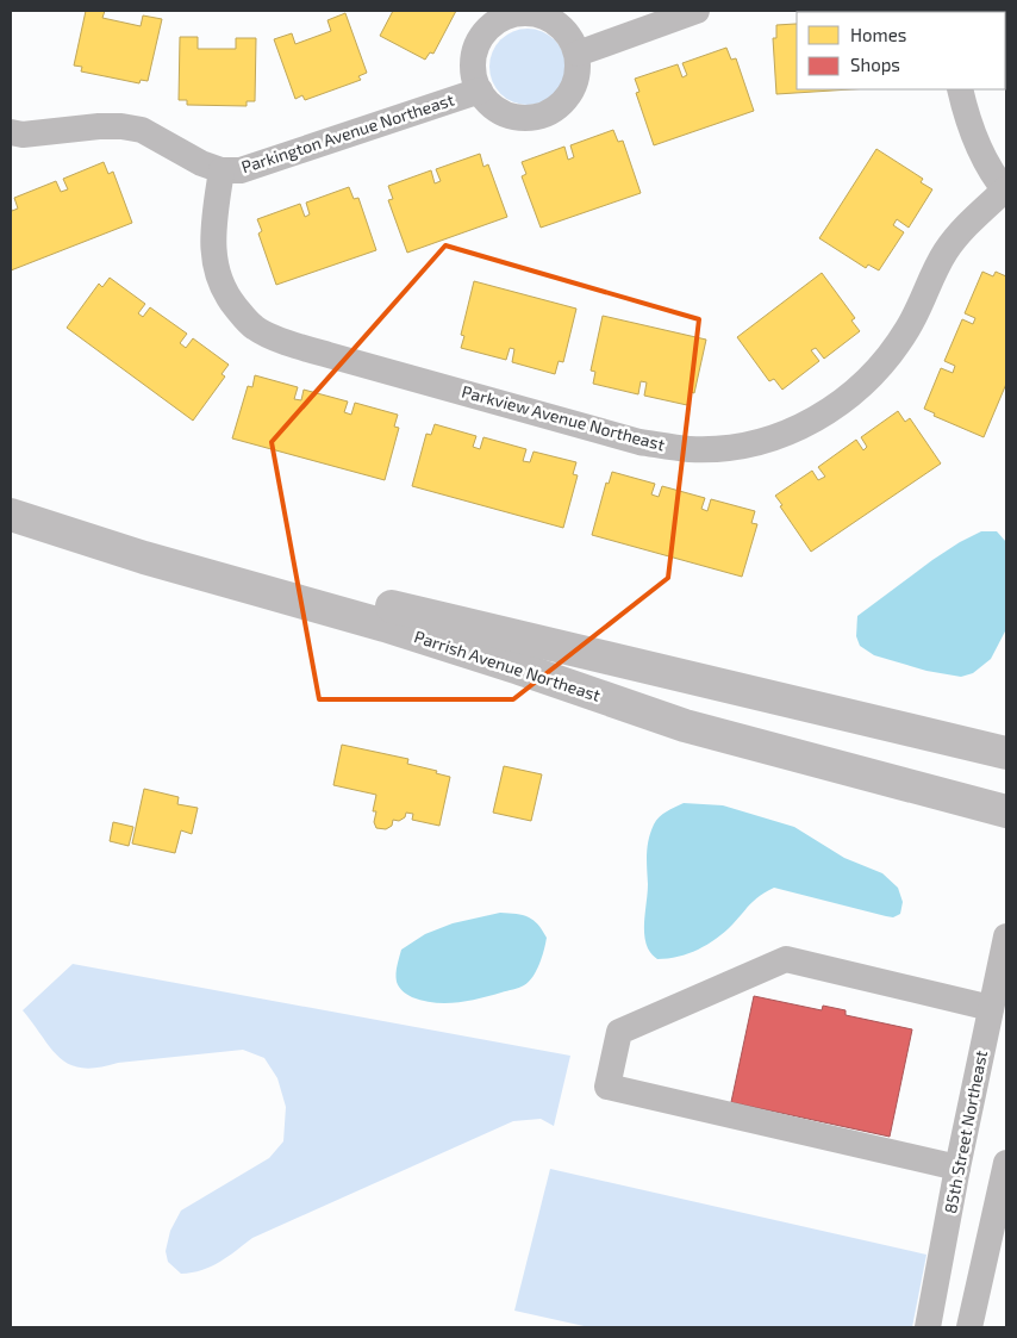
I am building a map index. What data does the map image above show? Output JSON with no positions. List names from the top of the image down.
{
  "streets": {
    "main road": ["Parrish Avenue Northeast"],
    "street": ["Parkington Avenue Northeast", "Parkview Avenue Northeast", "85th Street Northeast"]
  },
  "crossings": [
    ["Parkington Avenue Northeast", "Parkview Avenue Northeast"]
  ],
  "legend": ["Homes", "Shops"]
}
